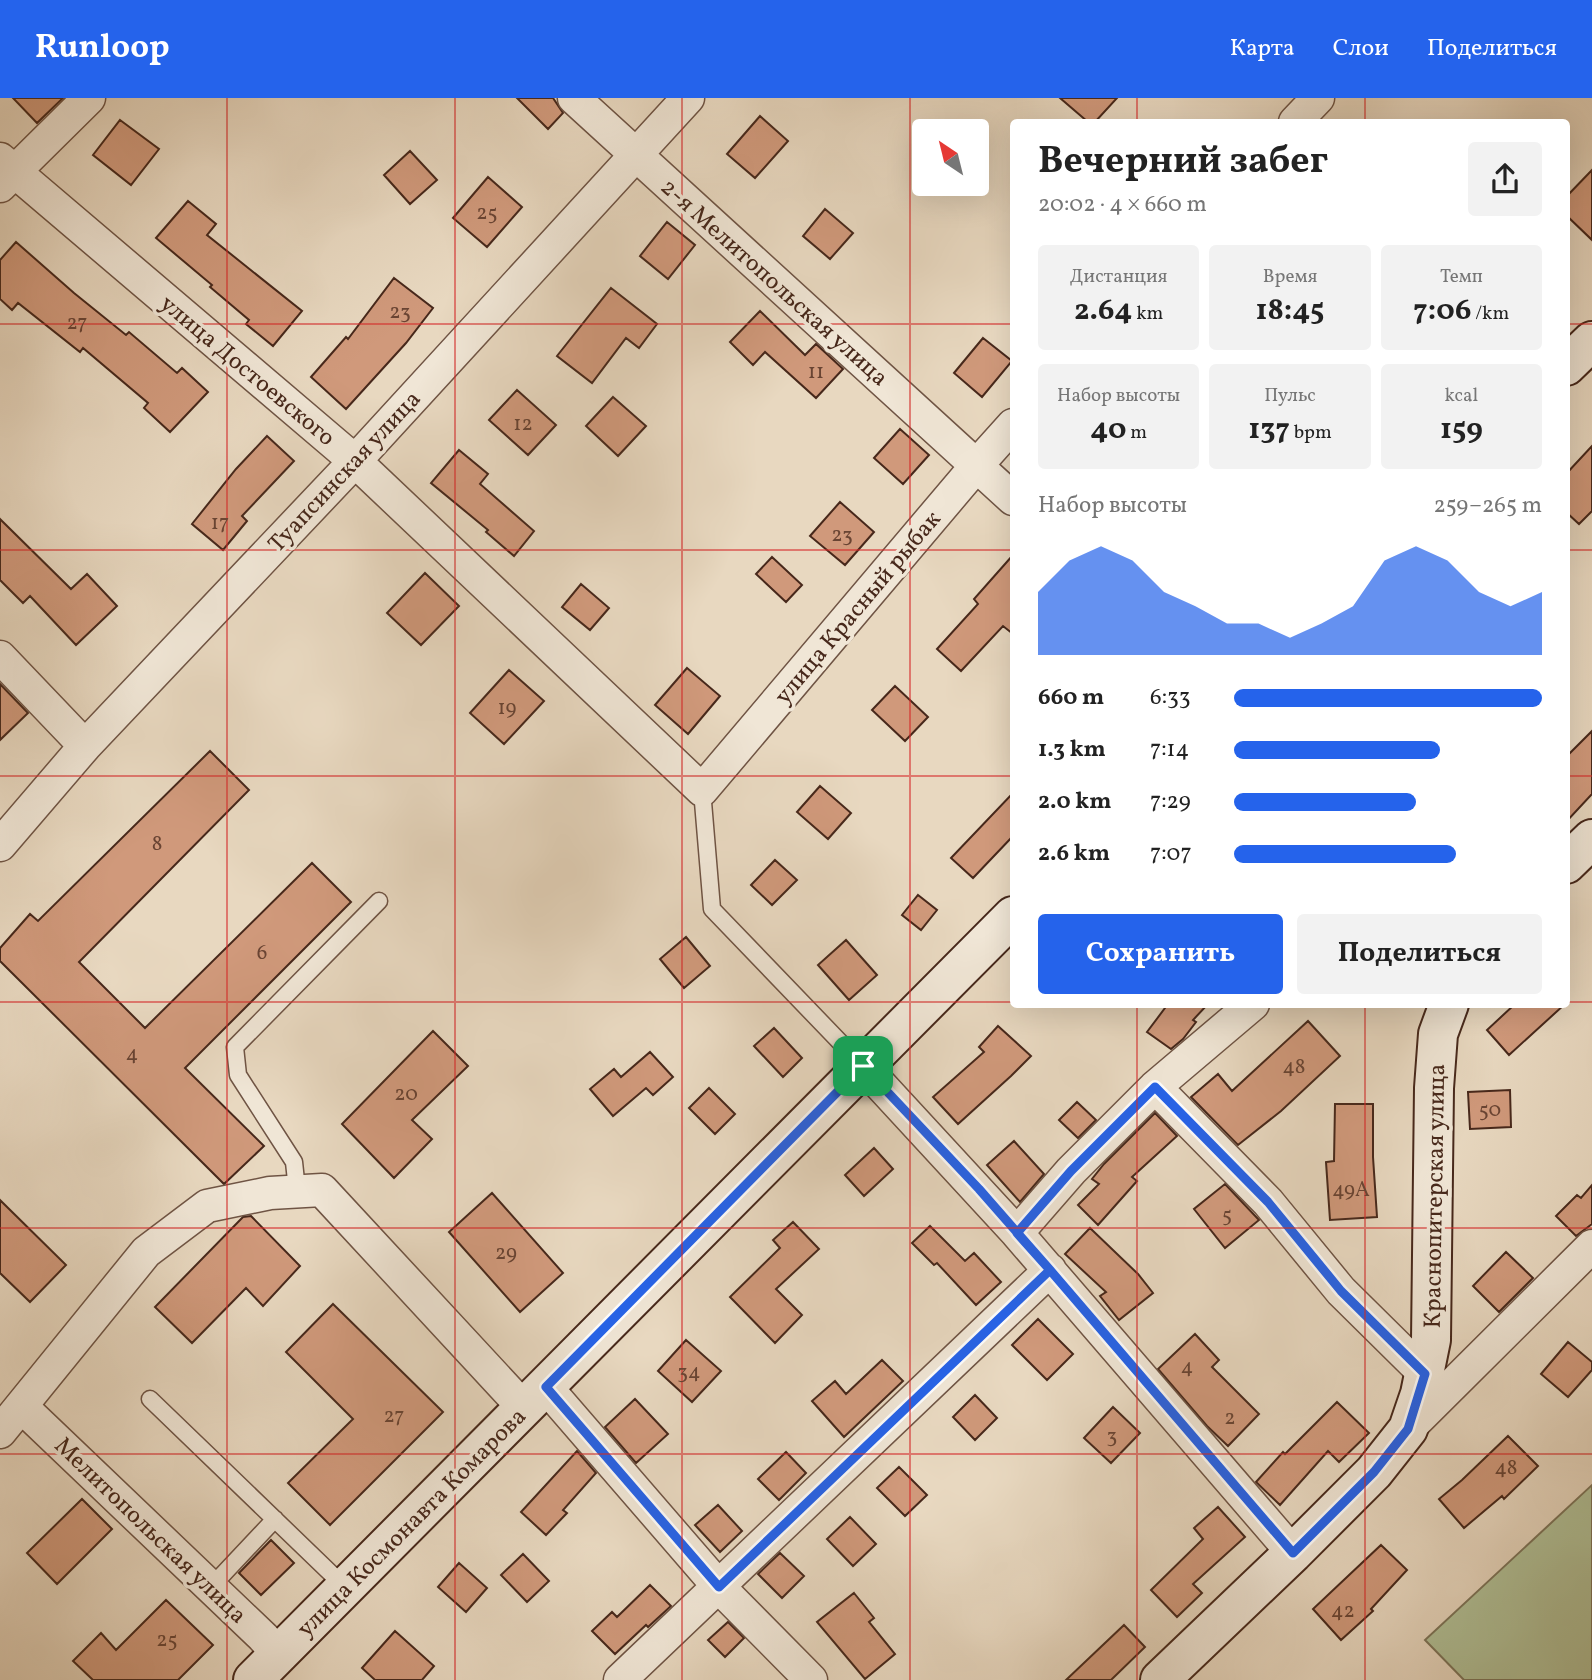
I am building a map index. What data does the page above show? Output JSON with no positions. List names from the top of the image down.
{
  "streets": {
    "main road": ["Краснопитерская улица", "улица Космонавта Комарова"],
    "street": [
      "2-я Мелитопольская улица",
      "улица Достоевского",
      "Туапсинская улица",
      "улица Красный рыбак",
      "Мелитопольская улица"
    ]
  },
  "crossings": [
    ["2-я Мелитопольская улица", "Туапсинская улица"],
    ["2-я Мелитопольская улица", "улица Красный рыбак"],
    ["улица Достоевского", "Туапсинская улица"],
    ["улица Достоевского", "улица Красный рыбак"],
    ["улица Космонавта Комарова", "Мелитопольская улица"]
  ],
  "house_numbers": [
    "25",
    "23",
    "27",
    "11",
    "12",
    "17",
    "23",
    "19",
    "8",
    "6",
    "4",
    "48",
    "20",
    "50",
    "49А",
    "5",
    "29",
    "4",
    "34",
    "27",
    "2",
    "3",
    "48",
    "42",
    "25"
  ],
  "north": "top left",
  "page": {
    "header": "Runloop",
    "nav": ["Карта", "Слои", "Поделиться"],
    "heading": ["Вечерний забег", "20:02 · 4 × 660 m"],
    "stats": [
      ["Дистанция", "2.64 km"],
      ["Время", "18:45"],
      ["Темп", "7:06 /km"],
      ["Набор высоты", "40 m"],
      ["Пульс", "137 bpm"],
      ["kcal", "159"]
    ],
    "chart": ["Набор высоты", "259–265 m"],
    "list": [
      {
        "name": "660 m",
        "note": "6:33"
      },
      {
        "name": "1.3 km",
        "note": "7:14"
      },
      {
        "name": "2.0 km",
        "note": "7:29"
      },
      {
        "name": "2.6 km",
        "note": "7:07"
      }
    ],
    "buttons": ["Сохранить", "Поделиться"]
  }
}
